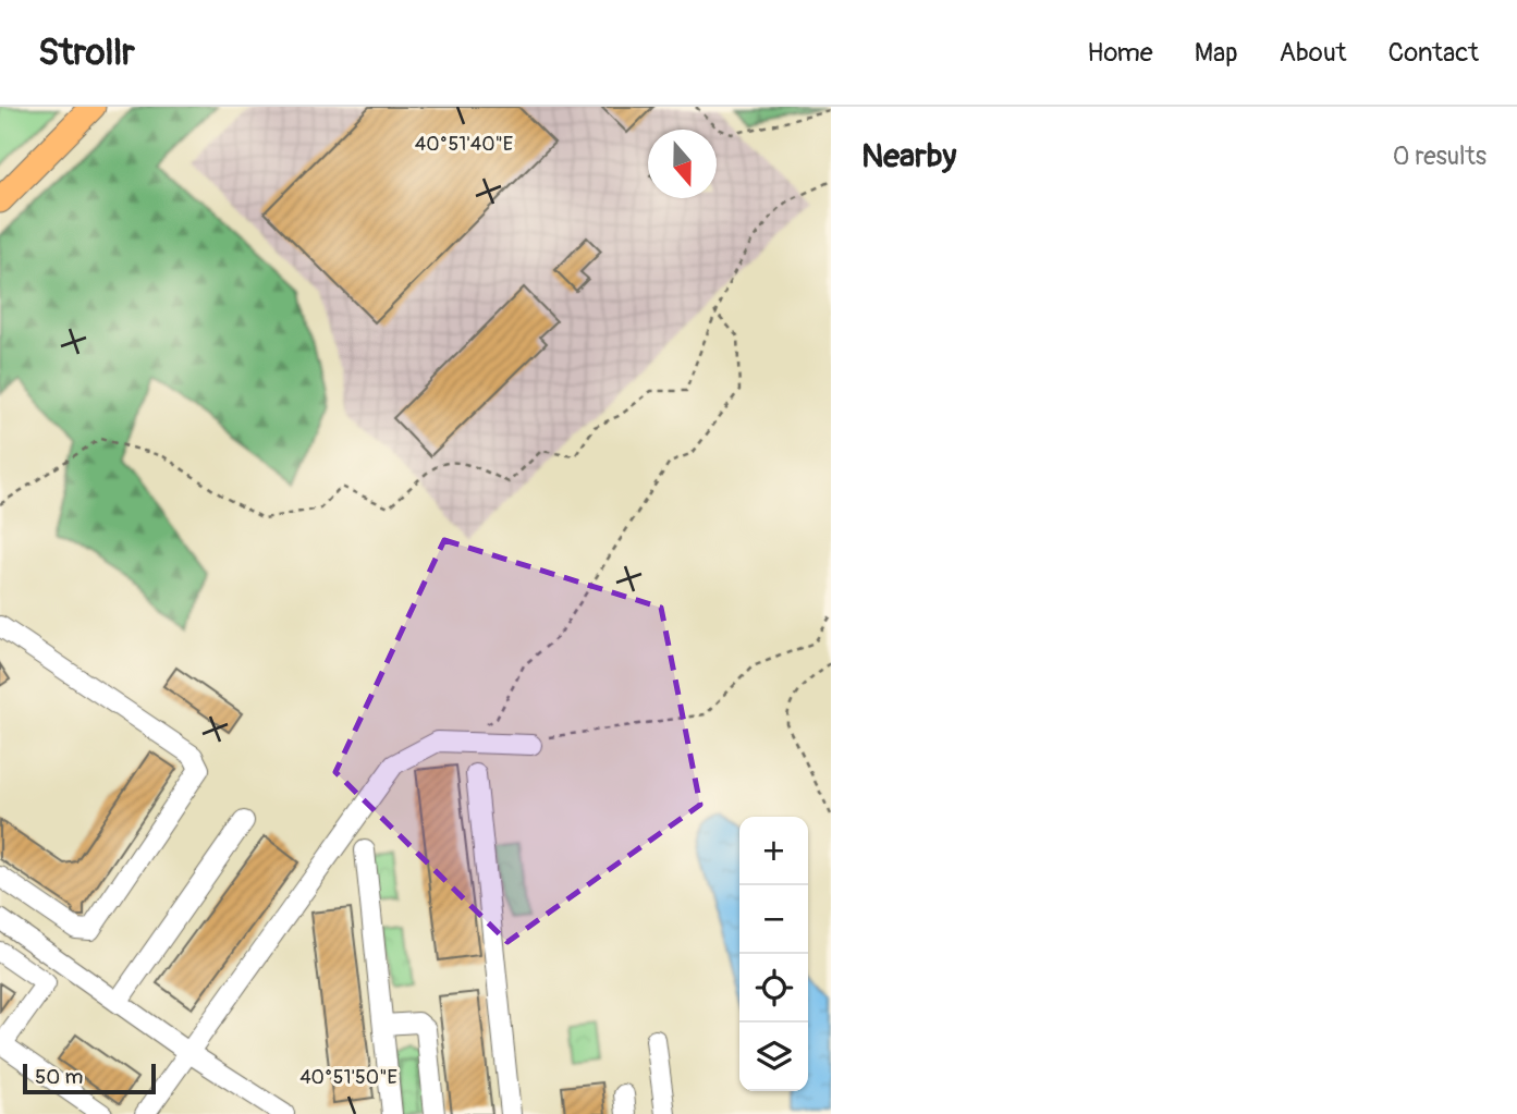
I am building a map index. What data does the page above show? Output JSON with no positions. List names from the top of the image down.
{
  "scale_bar": "50 m",
  "north": "bottom",
  "page": {
    "header": "Strollr",
    "nav": [
      "Home",
      "Map",
      "About",
      "Contact"
    ],
    "heading": ["Nearby", "0 results"],
    "map_buttons": ["+", "−"],
    "scale": "50 m"
  },
  "coordinates": ["40°51'40\"E", "40°51'50\"E"]
}
